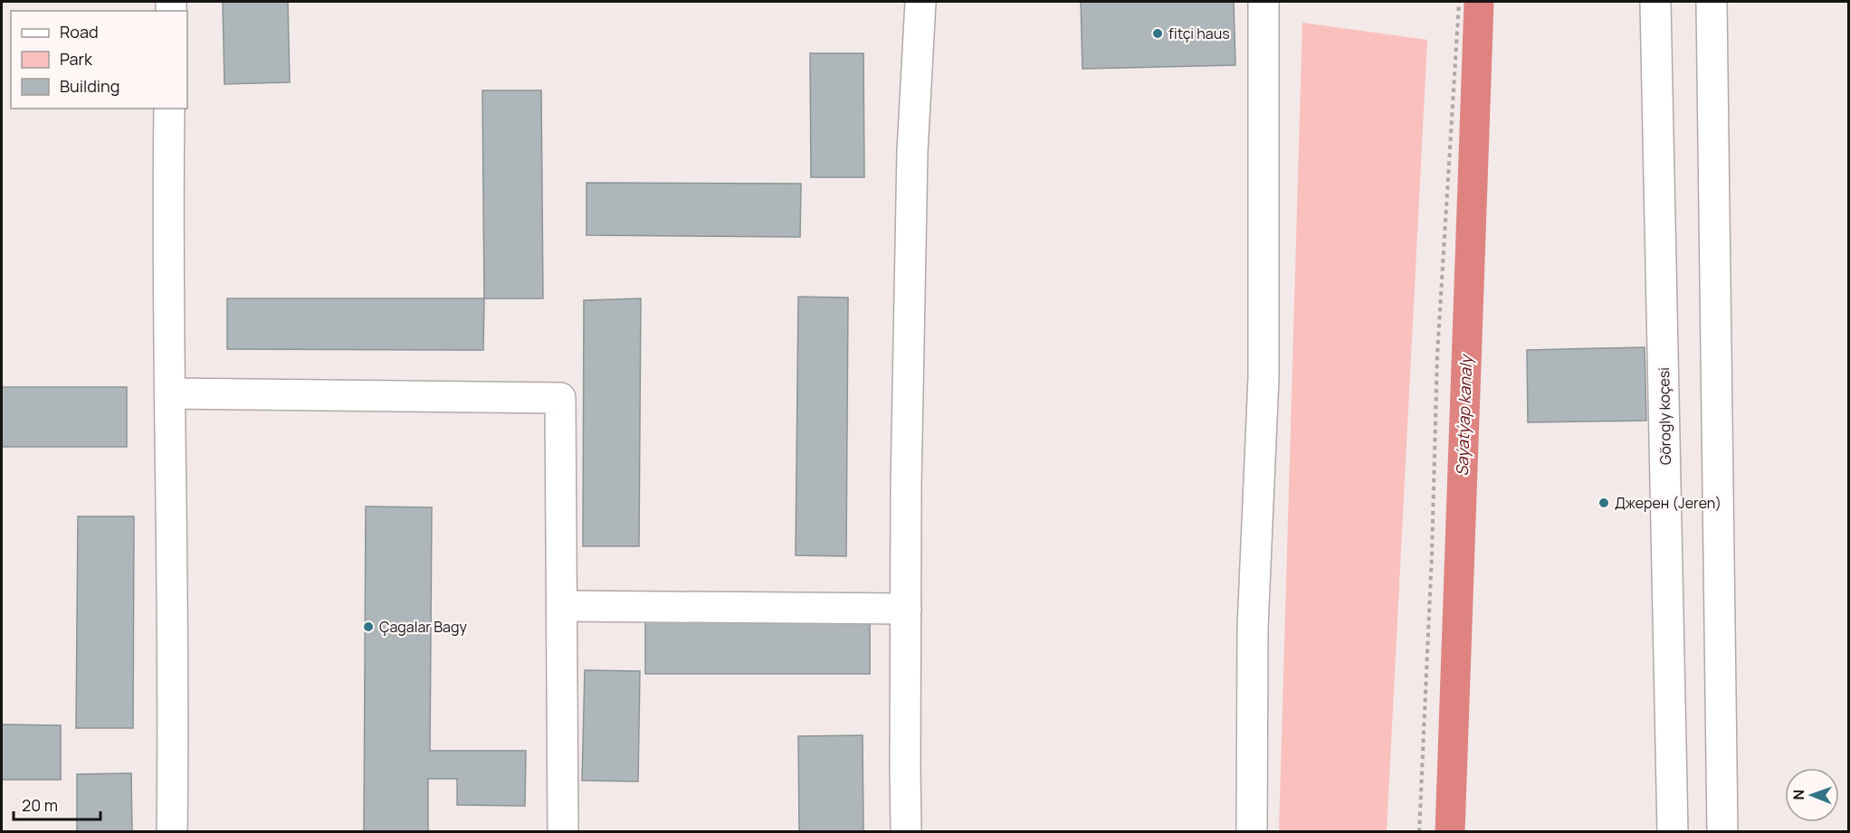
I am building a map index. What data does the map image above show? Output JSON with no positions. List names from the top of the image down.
{
  "streets": {
    "street": ["Görogly koçesi"]
  },
  "water": ["Saýatýap kanaly"],
  "places": ["fitçi haus", "Джерен (Jeren)", "Çagalar Bagy"],
  "legend": ["Road", "Park", "Building"],
  "scale_bar": "20 m",
  "north": "left"
}
